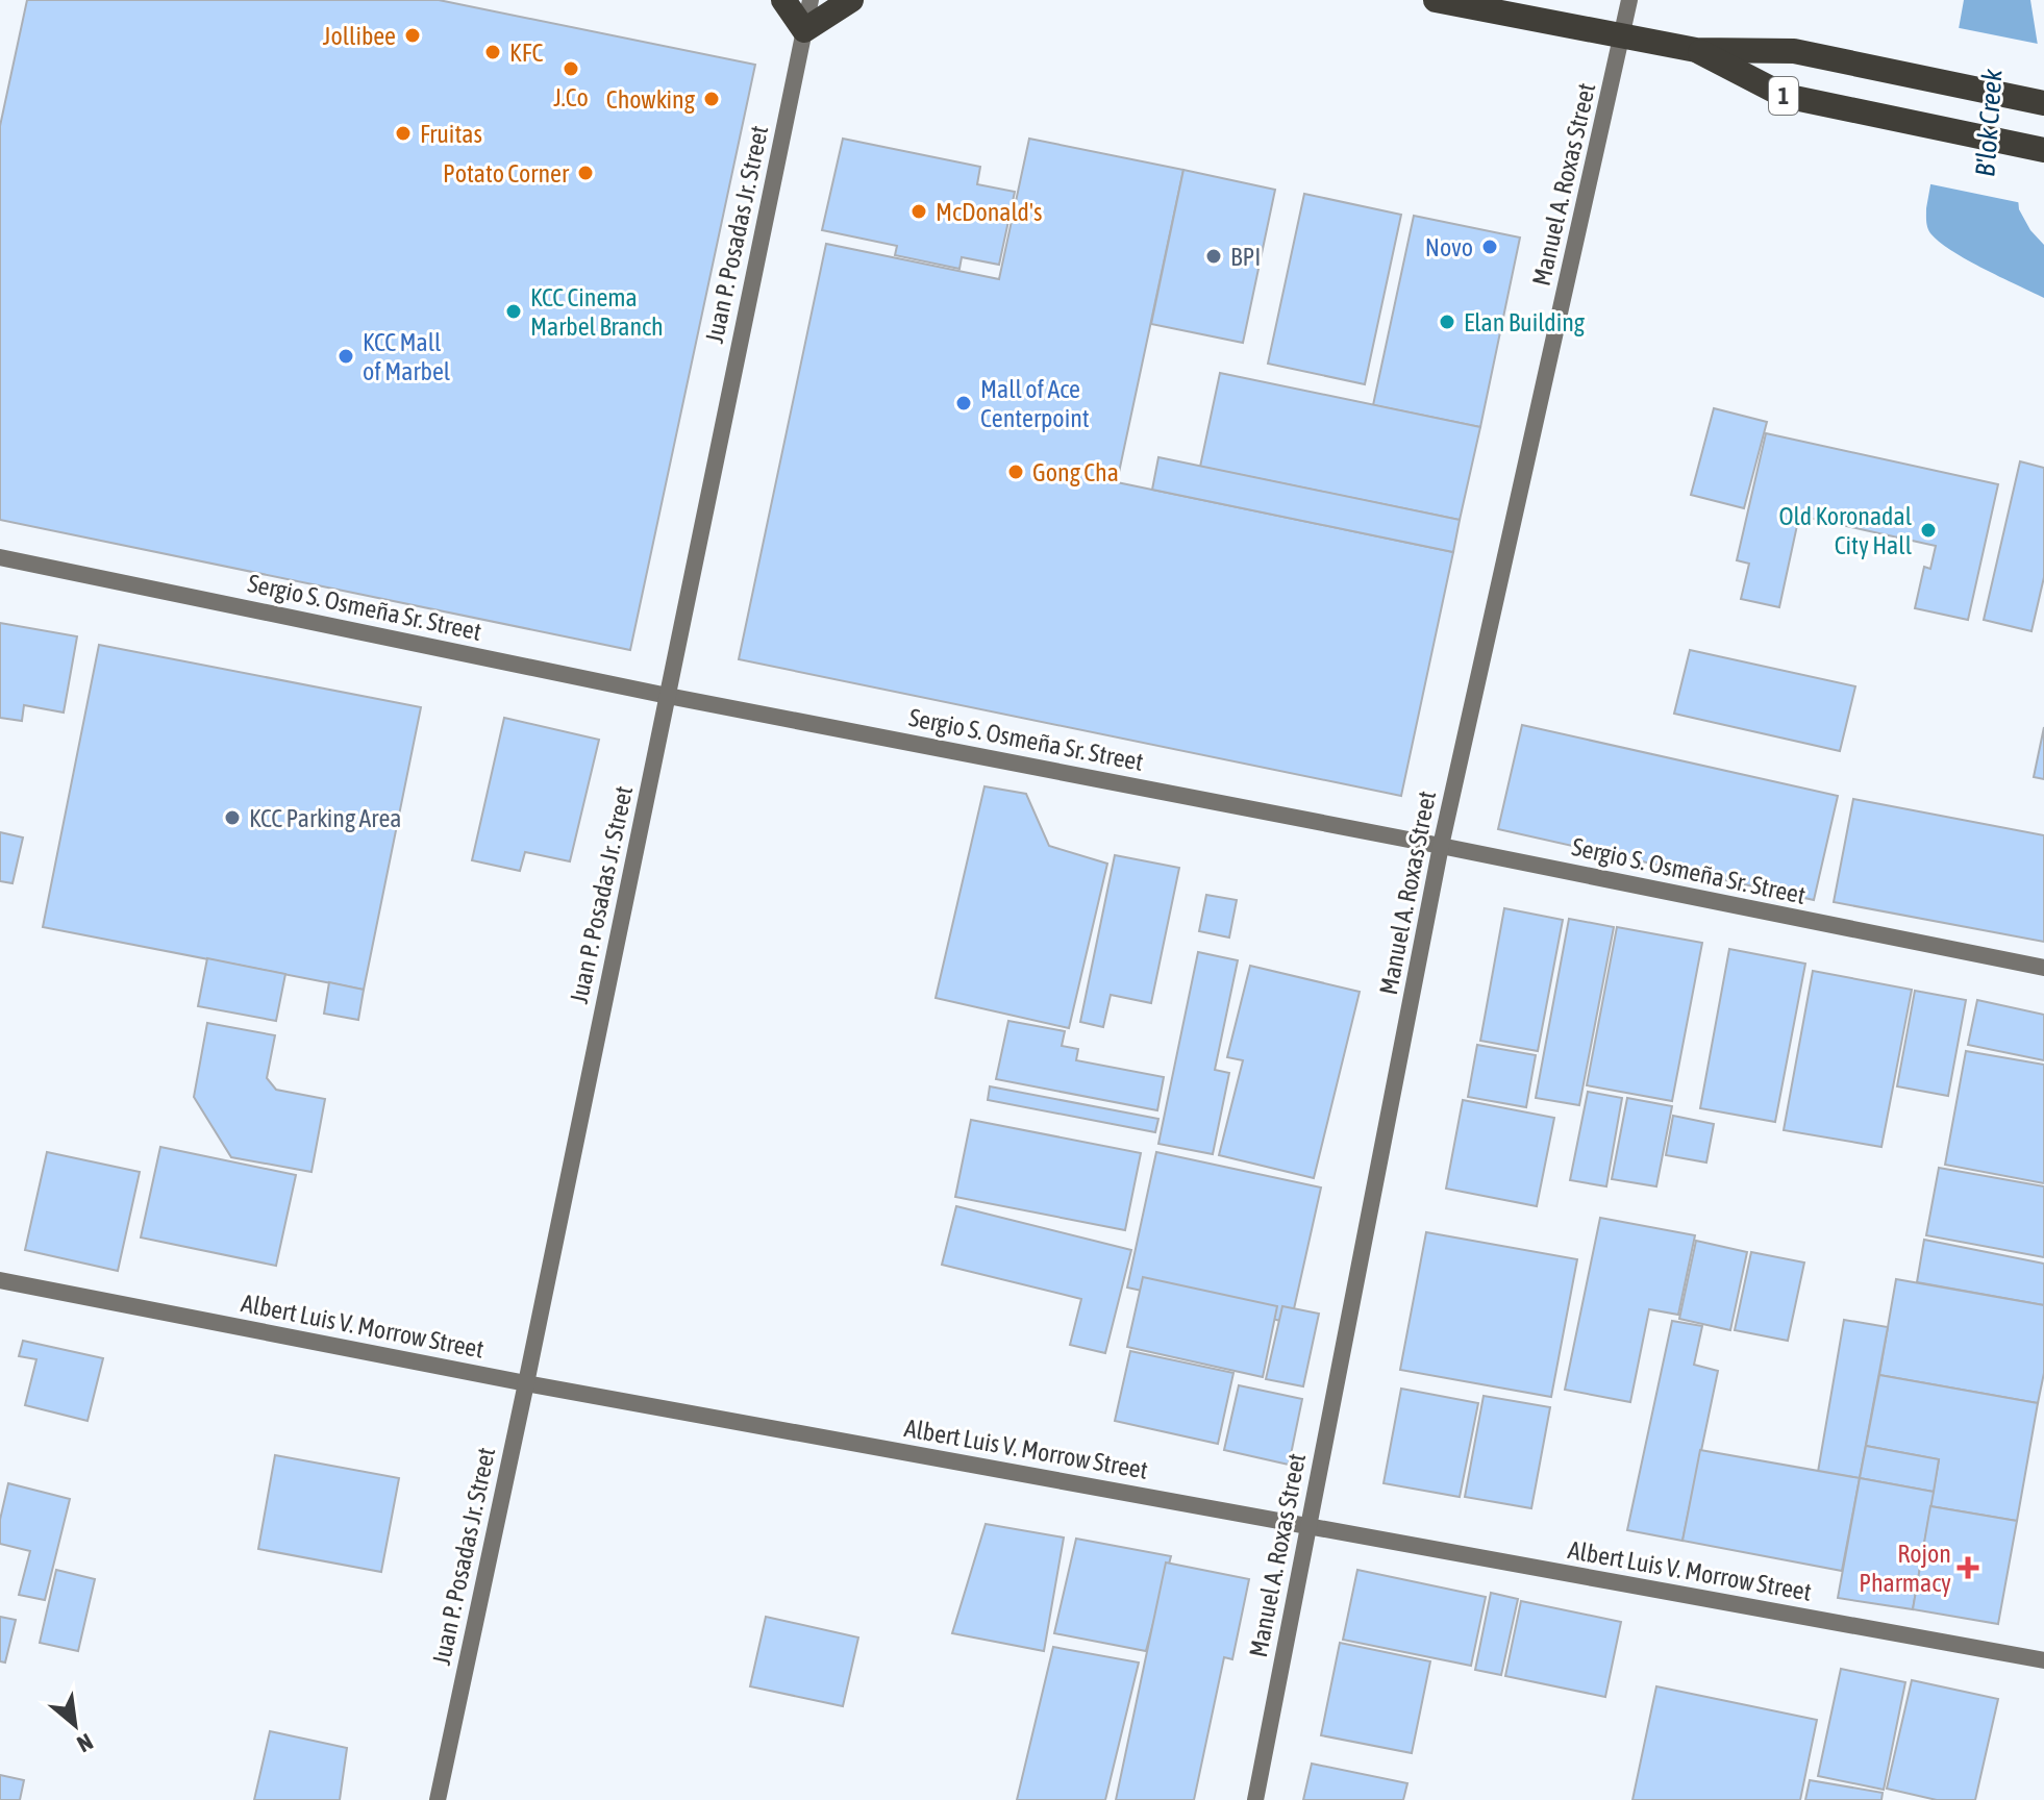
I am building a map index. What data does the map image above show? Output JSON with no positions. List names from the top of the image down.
{
  "streets": {
    "highway": ["1"],
    "street": [
      "Manuel A. Roxas Street",
      "Juan P. Posadas Jr. Street",
      "Sergio S. Osmeña Sr. Street",
      "Albert Luis V. Morrow Street"
    ]
  },
  "crossings": [
    ["1", "Manuel A. Roxas Street"],
    ["Manuel A. Roxas Street", "Sergio S. Osmeña Sr. Street"],
    ["Manuel A. Roxas Street", "Albert Luis V. Morrow Street"],
    ["Juan P. Posadas Jr. Street", "Sergio S. Osmeña Sr. Street"],
    ["Juan P. Posadas Jr. Street", "Albert Luis V. Morrow Street"]
  ],
  "water": ["B'lok Creek"],
  "places": {
    "other": [
      "Jollibee",
      "KFC",
      "J.Co",
      "Chowking",
      "Fruitas",
      "Potato Corner",
      "McDonald's",
      "Novo",
      "BPI",
      "KCC Cinema Marbel Branch",
      "Elan Building",
      "KCC Mall of Marbel",
      "Mall of Ace Centerpoint",
      "Gong Cha",
      "Old Koronadal City Hall",
      "KCC Parking Area"
    ],
    "health": ["Rojon Pharmacy"]
  },
  "north": "bottom right"
}
